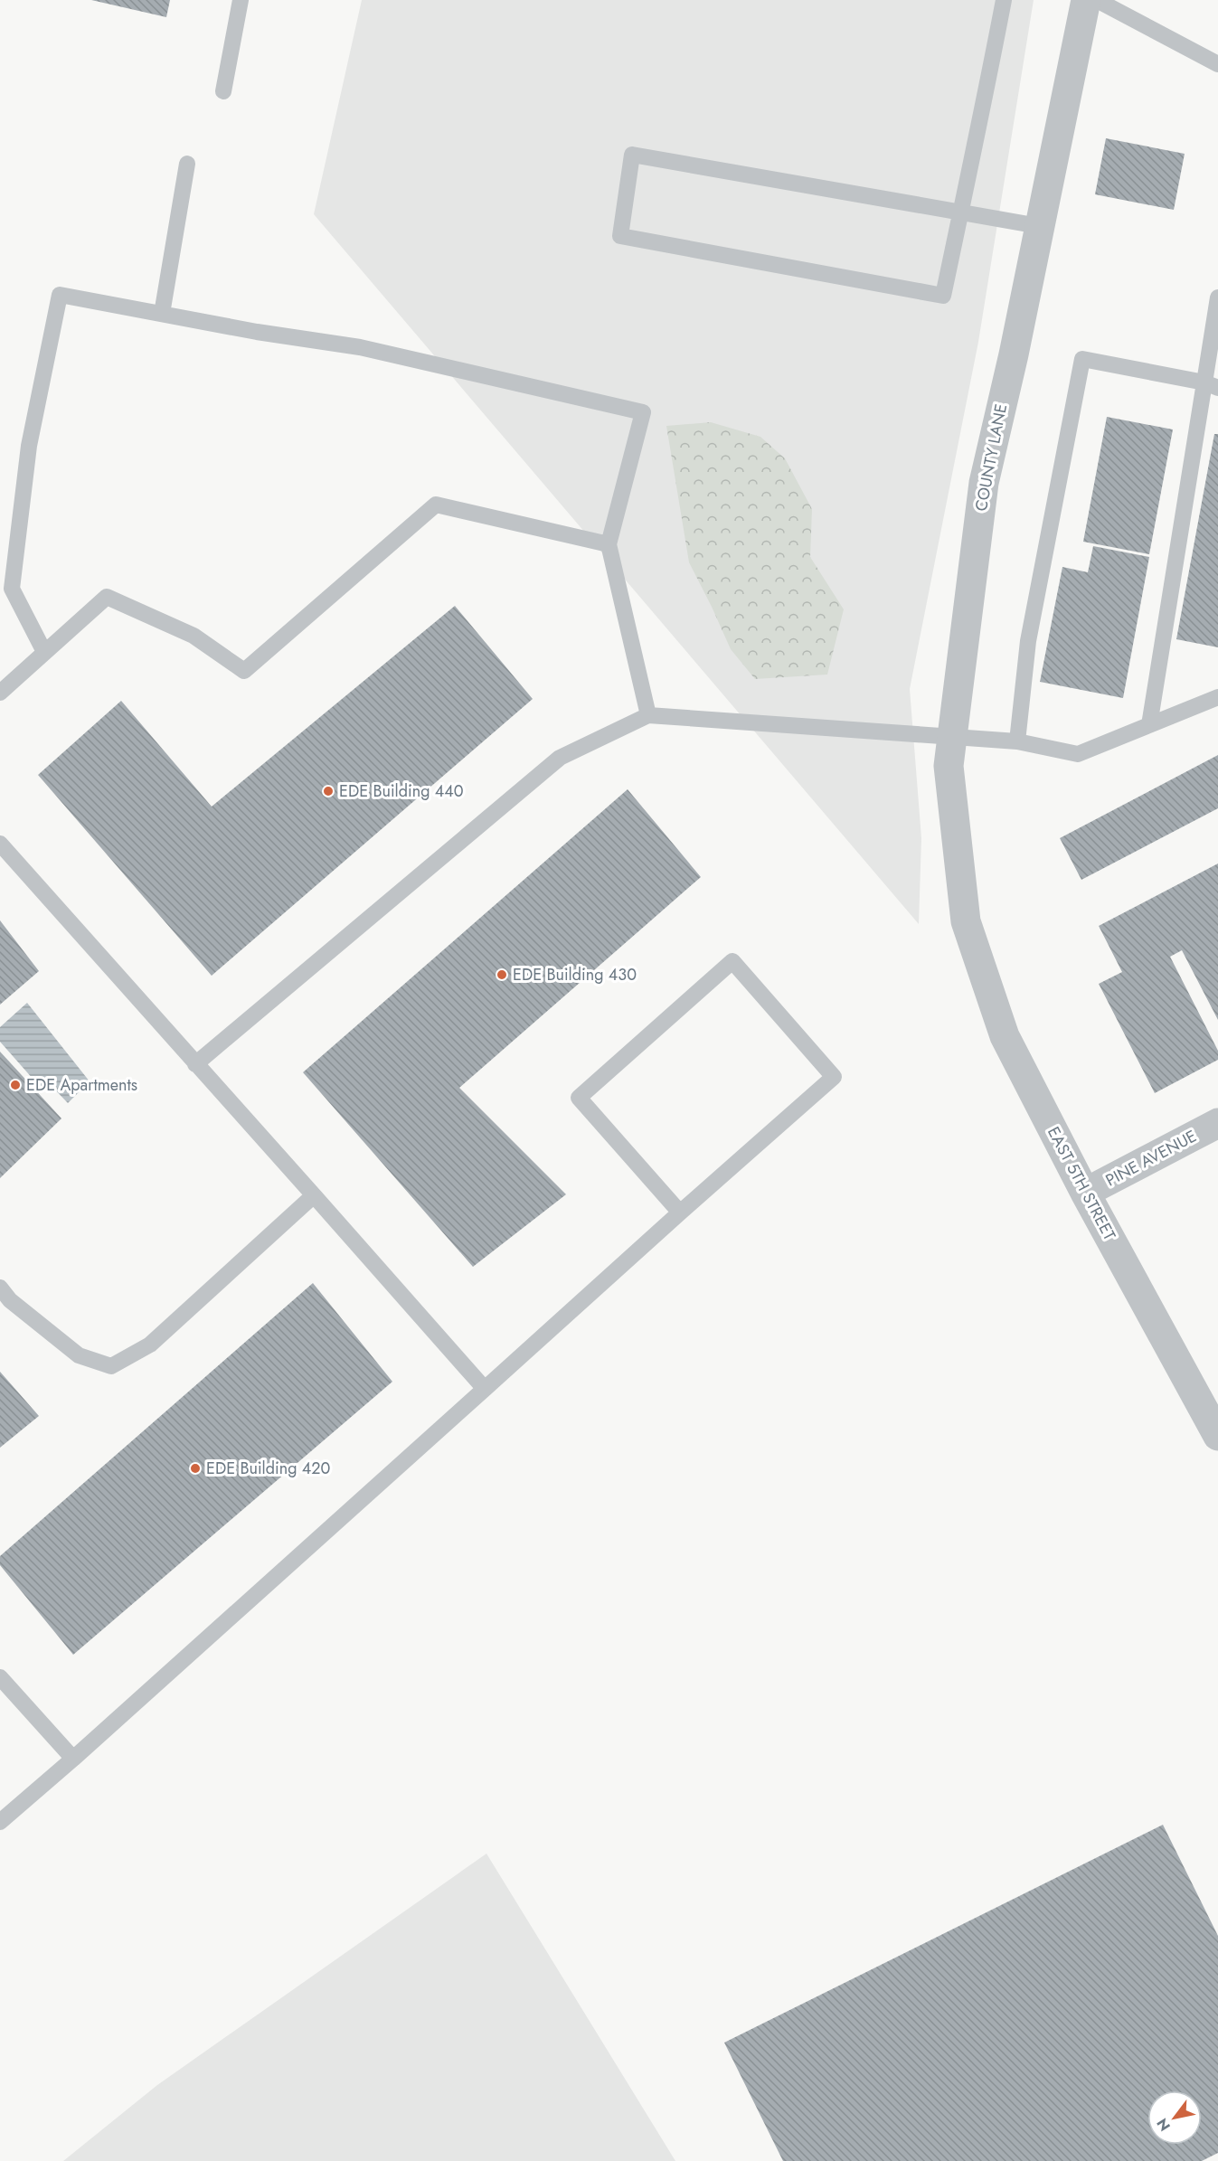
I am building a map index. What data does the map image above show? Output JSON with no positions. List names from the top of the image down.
{
  "streets": {
    "street": ["COUNTY LANE", "PINE AVENUE", "EAST 5TH STREET"]
  },
  "crossings": [
    ["COUNTY LANE", "EAST 5TH STREET"],
    ["PINE AVENUE", "EAST 5TH STREET"]
  ],
  "places": [
    "EDE Building 440",
    "EDE Building 430",
    "EDE Apartments",
    "EDE Building 420"
  ],
  "north": "bottom left"
}
